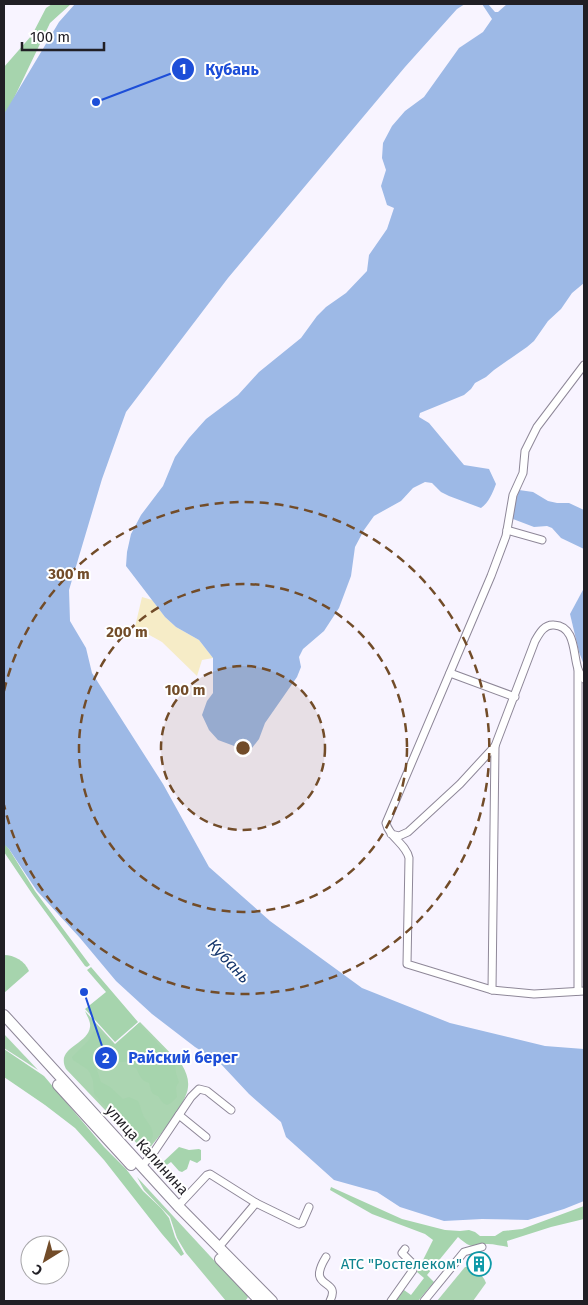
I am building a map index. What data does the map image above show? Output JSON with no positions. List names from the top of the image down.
{
  "streets": {
    "highway": ["улица Калинина"]
  },
  "water": ["Кубань"],
  "places": {
    "other": ["Кубань", "Райский берег"],
    "building": ["АТС \"Ростелеком\""]
  },
  "scale_bar": "100 m",
  "north": "bottom left",
  "rings": ["300 m", "200 m", "100 m"]
}
